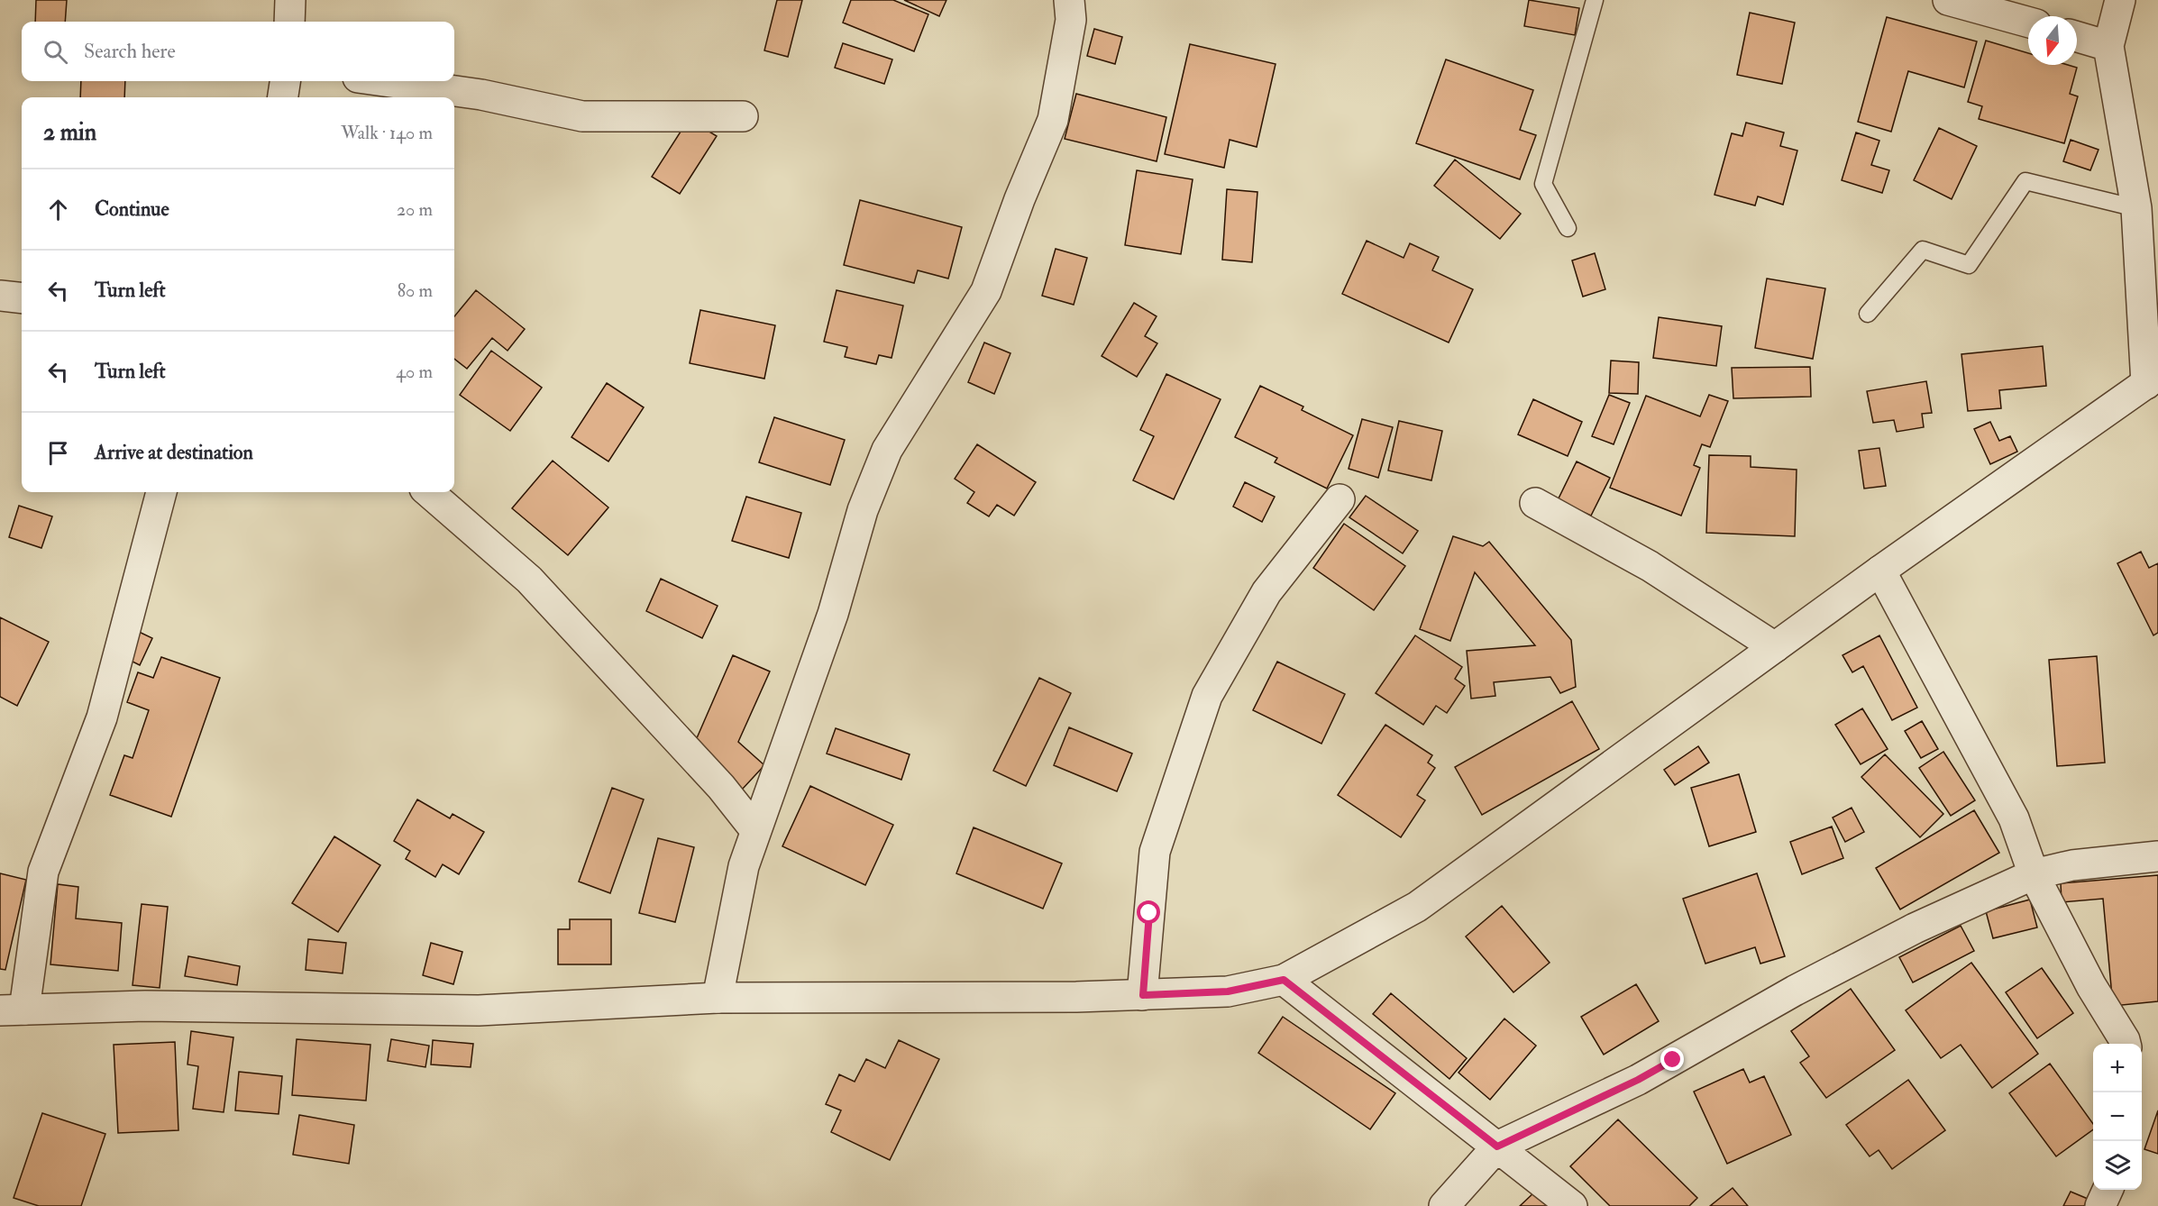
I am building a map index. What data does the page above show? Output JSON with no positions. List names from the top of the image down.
{
  "north": "bottom",
  "page": {
    "search": "Search here",
    "heading": ["2 min", "Walk · 140 m"],
    "list": [
      ["Continue", "20 m"],
      ["Turn left", "80 m"],
      ["Turn left", "40 m"],
      "Arrive at destination"
    ],
    "map_buttons": ["+", "−"]
  }
}
